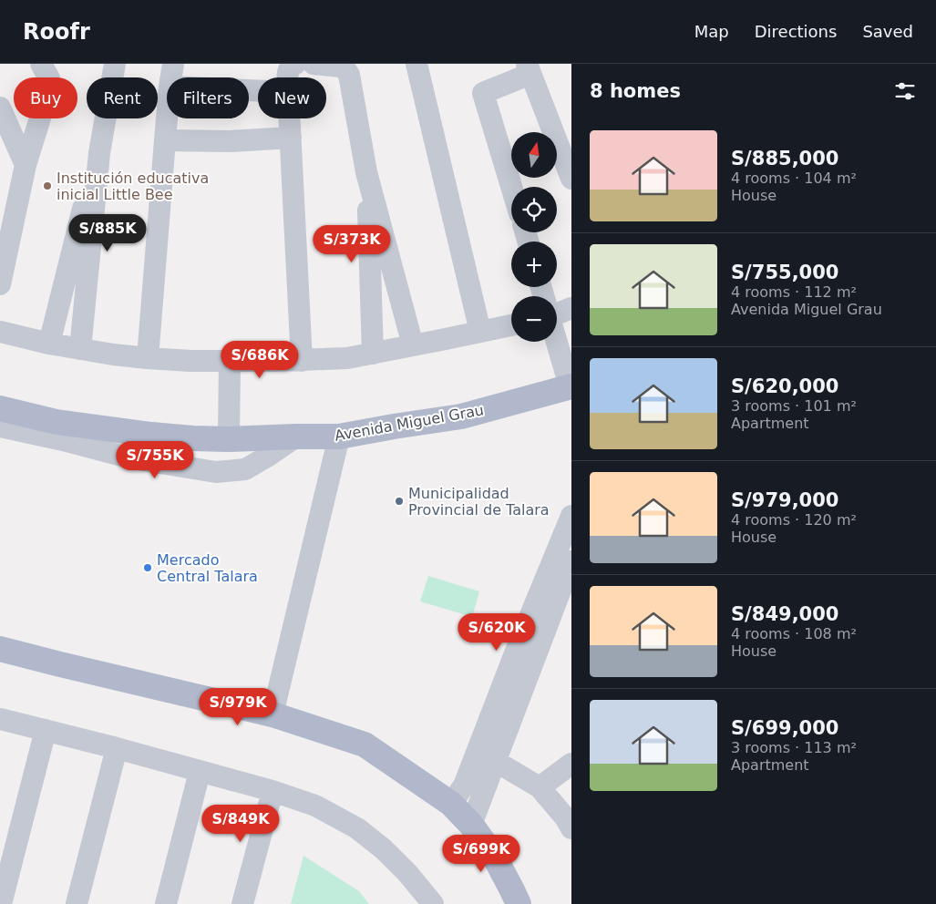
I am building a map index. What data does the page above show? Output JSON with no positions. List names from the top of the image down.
{
  "streets": {
    "main road": ["Avenida Miguel Grau"]
  },
  "places": ["Institución educativa inicial Little Bee", "Municipalidad Provincial de Talara", "Mercado Central Talara"],
  "north": "top",
  "page": {
    "header": "Roofr",
    "nav": ["Map", "Directions", "Saved"],
    "heading": "8 homes",
    "chip": [
      "Buy",
      "Rent",
      "Filters",
      "New"
    ],
    "list": [
      {
        "name": "S/885,000",
        "note": "4 rooms · 104 m² · House"
      },
      {
        "name": "S/755,000",
        "note": "4 rooms · 112 m² · Avenida Miguel Grau"
      },
      {
        "name": "S/620,000",
        "note": "3 rooms · 101 m² · Apartment"
      },
      {
        "name": "S/979,000",
        "note": "4 rooms · 120 m² · House"
      },
      {
        "name": "S/849,000",
        "note": "4 rooms · 108 m² · House"
      },
      {
        "name": "S/699,000",
        "note": "3 rooms · 113 m² · Apartment"
      }
    ],
    "map_buttons": ["+", "−"],
    "price": [
      "S/885K",
      "S/373K",
      "S/686K",
      "S/755K",
      "S/620K",
      "S/979K",
      "S/849K",
      "S/699K"
    ]
  }
}
